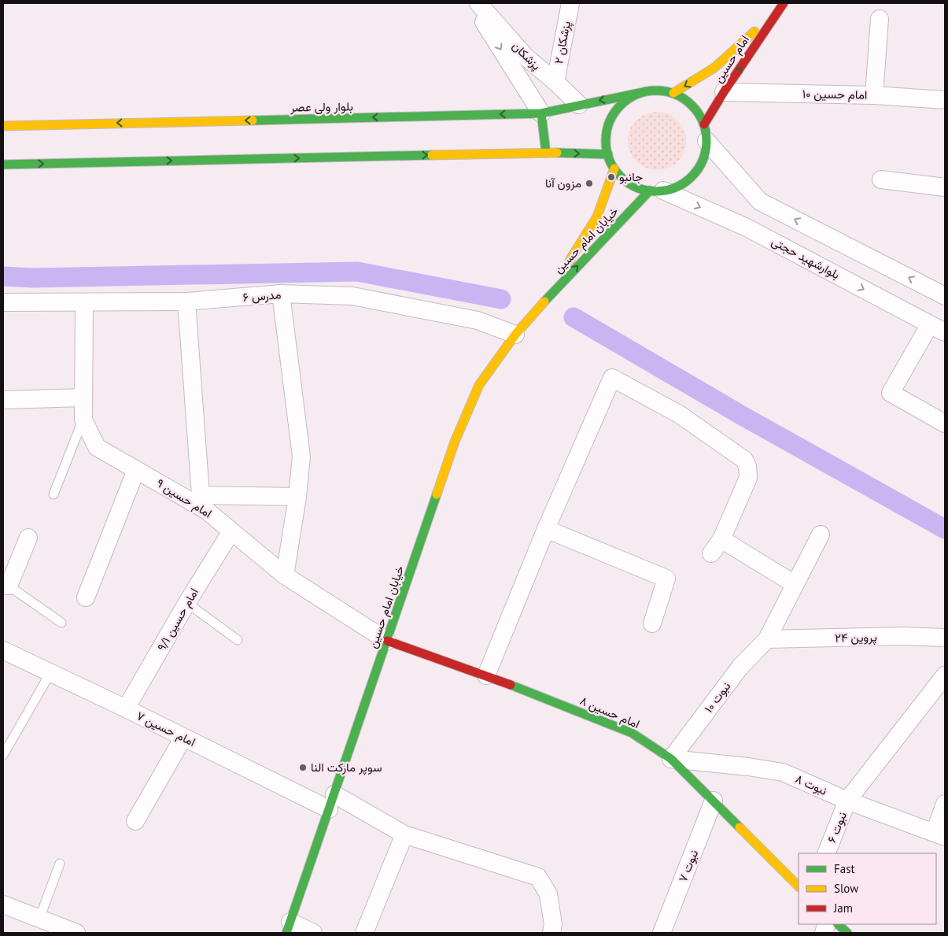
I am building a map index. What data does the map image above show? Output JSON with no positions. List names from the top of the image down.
{
  "streets": {
    "street": [
      "پزشکان ۲",
      "پزشکان",
      "امام حسین",
      "۱۰ امام حسین",
      "بلوار ولی عصر",
      "خیابان امام حسین",
      "بلوارشهید حجتی",
      "مدرس ۶",
      "امام حسین ۹",
      "امام حسین ۹/۱",
      "پروین ۲۴",
      "نبوت ۱۰",
      "امام حسین ۸",
      "امام حسین ۷",
      "نبوت ۸",
      "نبوت ۶",
      "نبوت ۷"
    ]
  },
  "crossings": [
    ["پزشکان ۲", "پزشکان"],
    ["پزشکان", "بلوار ولی عصر"],
    ["امام حسین", "۱۰ امام حسین"],
    ["امام حسین", "بلوار ولی عصر"],
    ["امام حسین", "خیابان امام حسین"],
    ["امام حسین", "بلوارشهید حجتی"],
    ["بلوار ولی عصر", "خیابان امام حسین"],
    ["بلوار ولی عصر", "بلوارشهید حجتی"],
    ["خیابان امام حسین", "بلوارشهید حجتی"],
    ["خیابان امام حسین", "مدرس ۶"],
    ["خیابان امام حسین", "امام حسین ۹"],
    ["خیابان امام حسین", "امام حسین ۸"],
    ["خیابان امام حسین", "امام حسین ۷"],
    ["مدرس ۶", "امام حسین ۹"],
    ["امام حسین ۹", "امام حسین ۹/۱"],
    ["امام حسین ۹", "امام حسین ۸"],
    ["امام حسین ۹/۱", "امام حسین ۷"],
    ["پروین ۲۴", "نبوت ۱۰"],
    ["نبوت ۱۰", "امام حسین ۸"],
    ["نبوت ۱۰", "نبوت ۸"],
    ["امام حسین ۸", "نبوت ۸"],
    ["امام حسین ۸", "نبوت ۷"],
    ["نبوت ۸", "نبوت ۶"]
  ],
  "places": ["جانبو", "مزون آنا", "سوپر مارکت النا"],
  "legend": ["Fast", "Slow", "Jam"]
}
